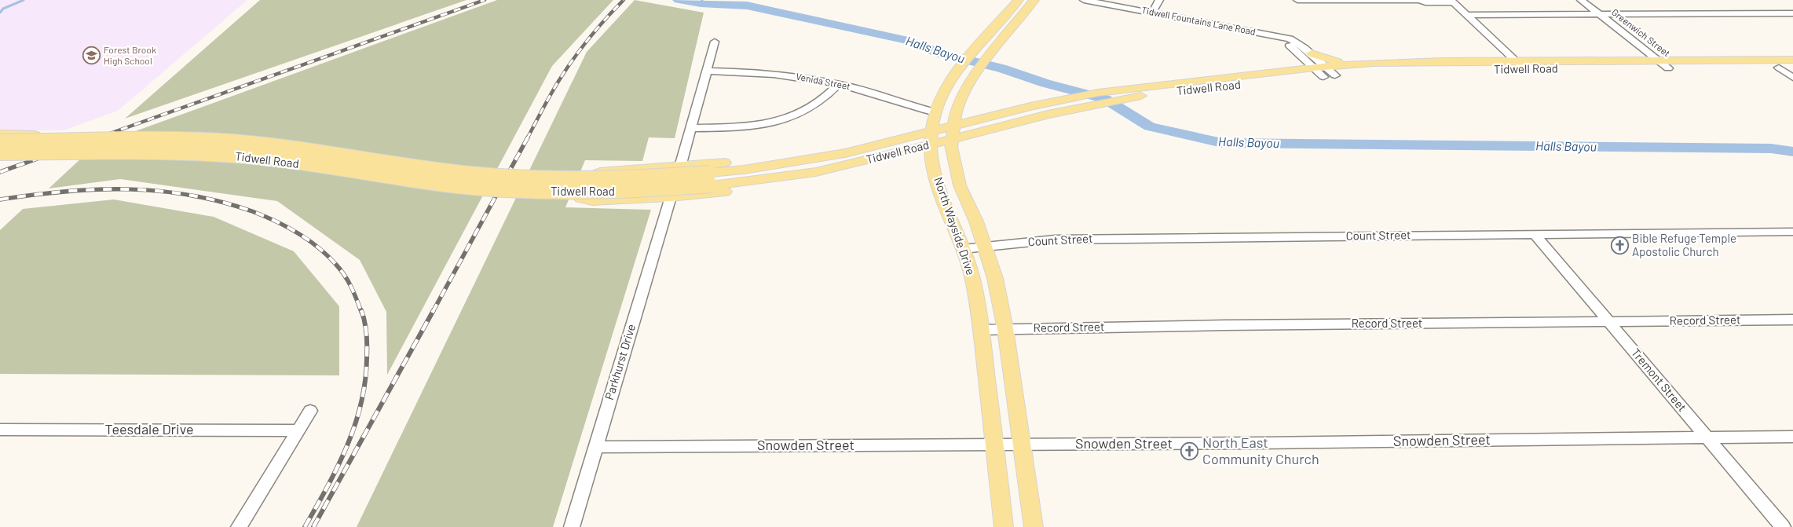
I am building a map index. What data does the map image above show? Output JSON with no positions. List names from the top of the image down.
{
  "streets": {
    "main road": ["Tidwell Road", "North Wayside Drive"],
    "street": [
      "Tidwell Fountains Lane Road",
      "Greenwich Street",
      "Venida Street",
      "Count Street",
      "Record Street",
      "Parkhurst Drive",
      "Tremont Street",
      "Teesdale Drive",
      "Snowden Street"
    ]
  },
  "crossings": [
    ["Tidwell Fountains Lane Road", "Tidwell Road"],
    ["Greenwich Street", "Tidwell Road"],
    ["Tidwell Road", "North Wayside Drive"],
    ["Venida Street", "North Wayside Drive"],
    ["North Wayside Drive", "Count Street"],
    ["North Wayside Drive", "Record Street"],
    ["North Wayside Drive", "Snowden Street"],
    ["Count Street", "Tremont Street"],
    ["Record Street", "Tremont Street"],
    ["Parkhurst Drive", "Snowden Street"],
    ["Tremont Street", "Snowden Street"]
  ],
  "water": ["Halls Bayou"],
  "places": {
    "school or university": ["Forest Brook High School"],
    "church": ["Bible Refuge Temple Apostolic Church", "North East Community Church"]
  }
}
